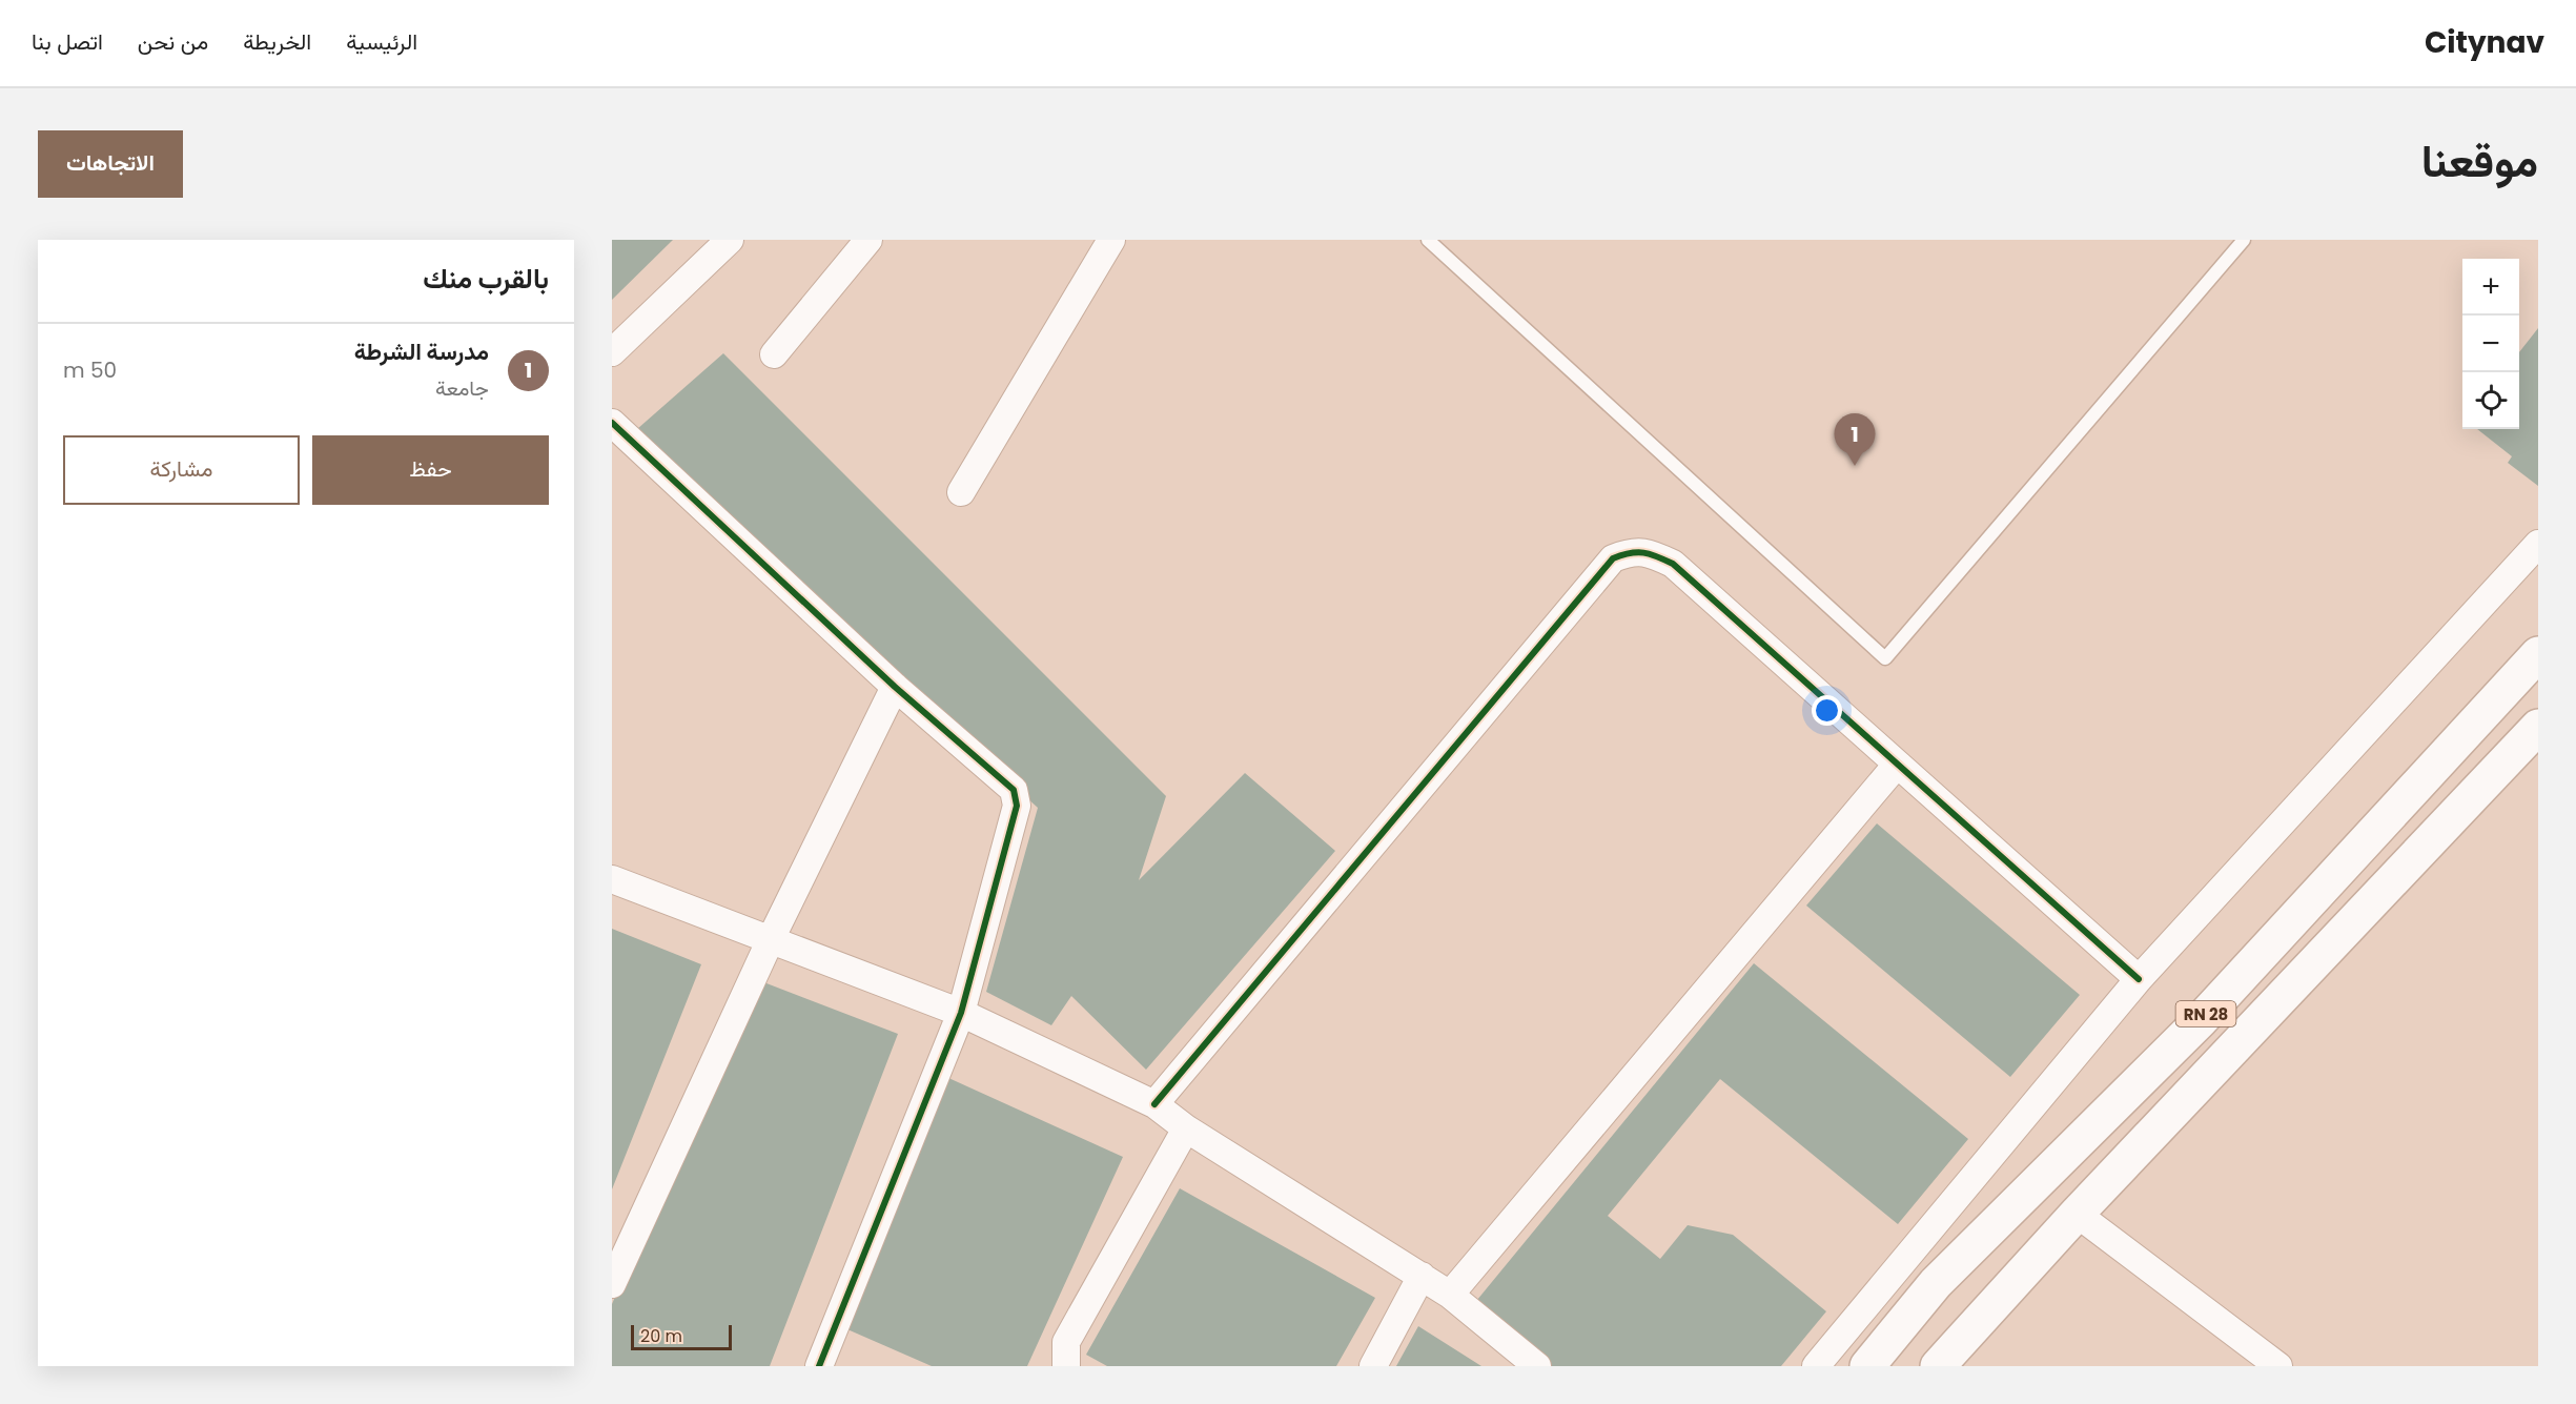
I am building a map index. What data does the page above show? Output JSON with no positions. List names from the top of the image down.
{
  "streets": {
    "highway": ["RN 28"]
  },
  "scale_bar": "20 m",
  "page": {
    "header": "Citynav",
    "nav": [
      "الرئيسية",
      "الخريطة",
      "من نحن",
      "اتصل بنا"
    ],
    "title": "موقعنا",
    "buttons": [
      "الاتجاهات",
      ["حفظ", "مشاركة"]
    ],
    "heading": "بالقرب منك",
    "map_buttons": ["+", "−"],
    "list": [
      {
        "mark": "1",
        "name": "مدرسة الشرطة",
        "note": "جامعة",
        "value": "50 m"
      }
    ],
    "pins": "1",
    "scale": "20 m"
  }
}
